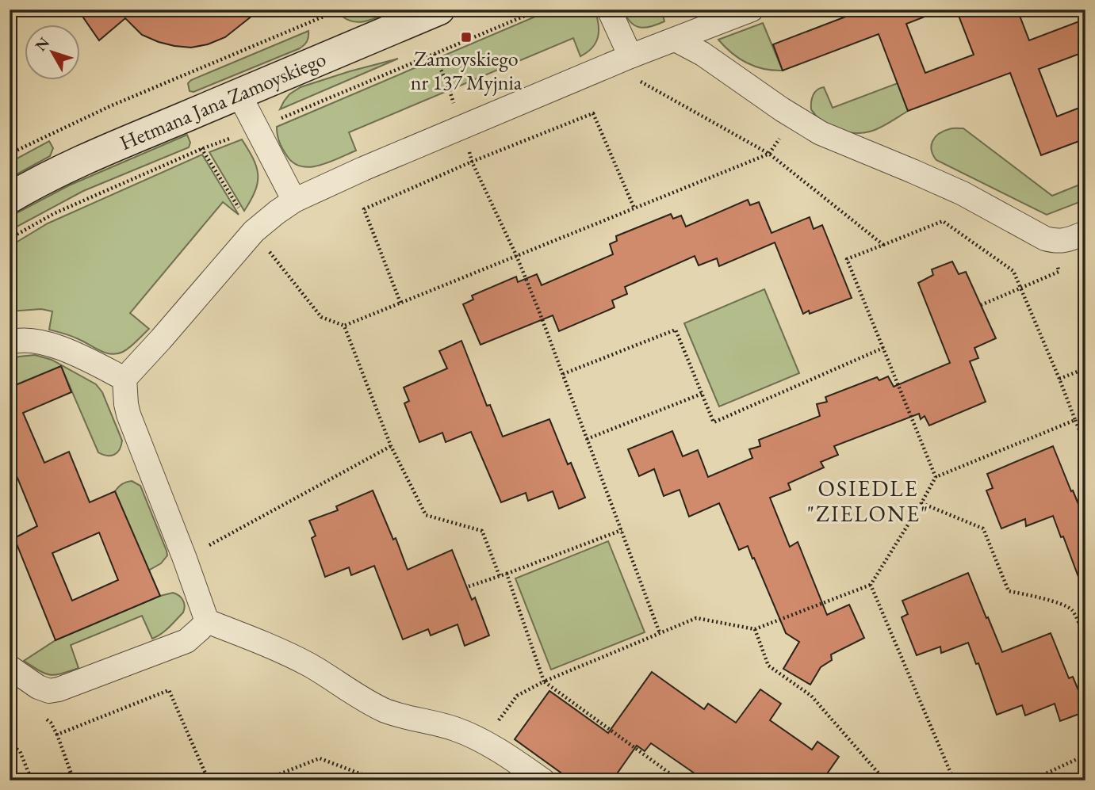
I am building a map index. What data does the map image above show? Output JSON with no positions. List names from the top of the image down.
{
  "streets": {
    "street": ["Hetmana Jana Zamoyskiego"]
  },
  "districts": ["OSIEDLE \"ZIELONE\""],
  "places": {
    "transit": ["Zamoyskiego nr 137 Myjnia"]
  },
  "north": "top left"
}
